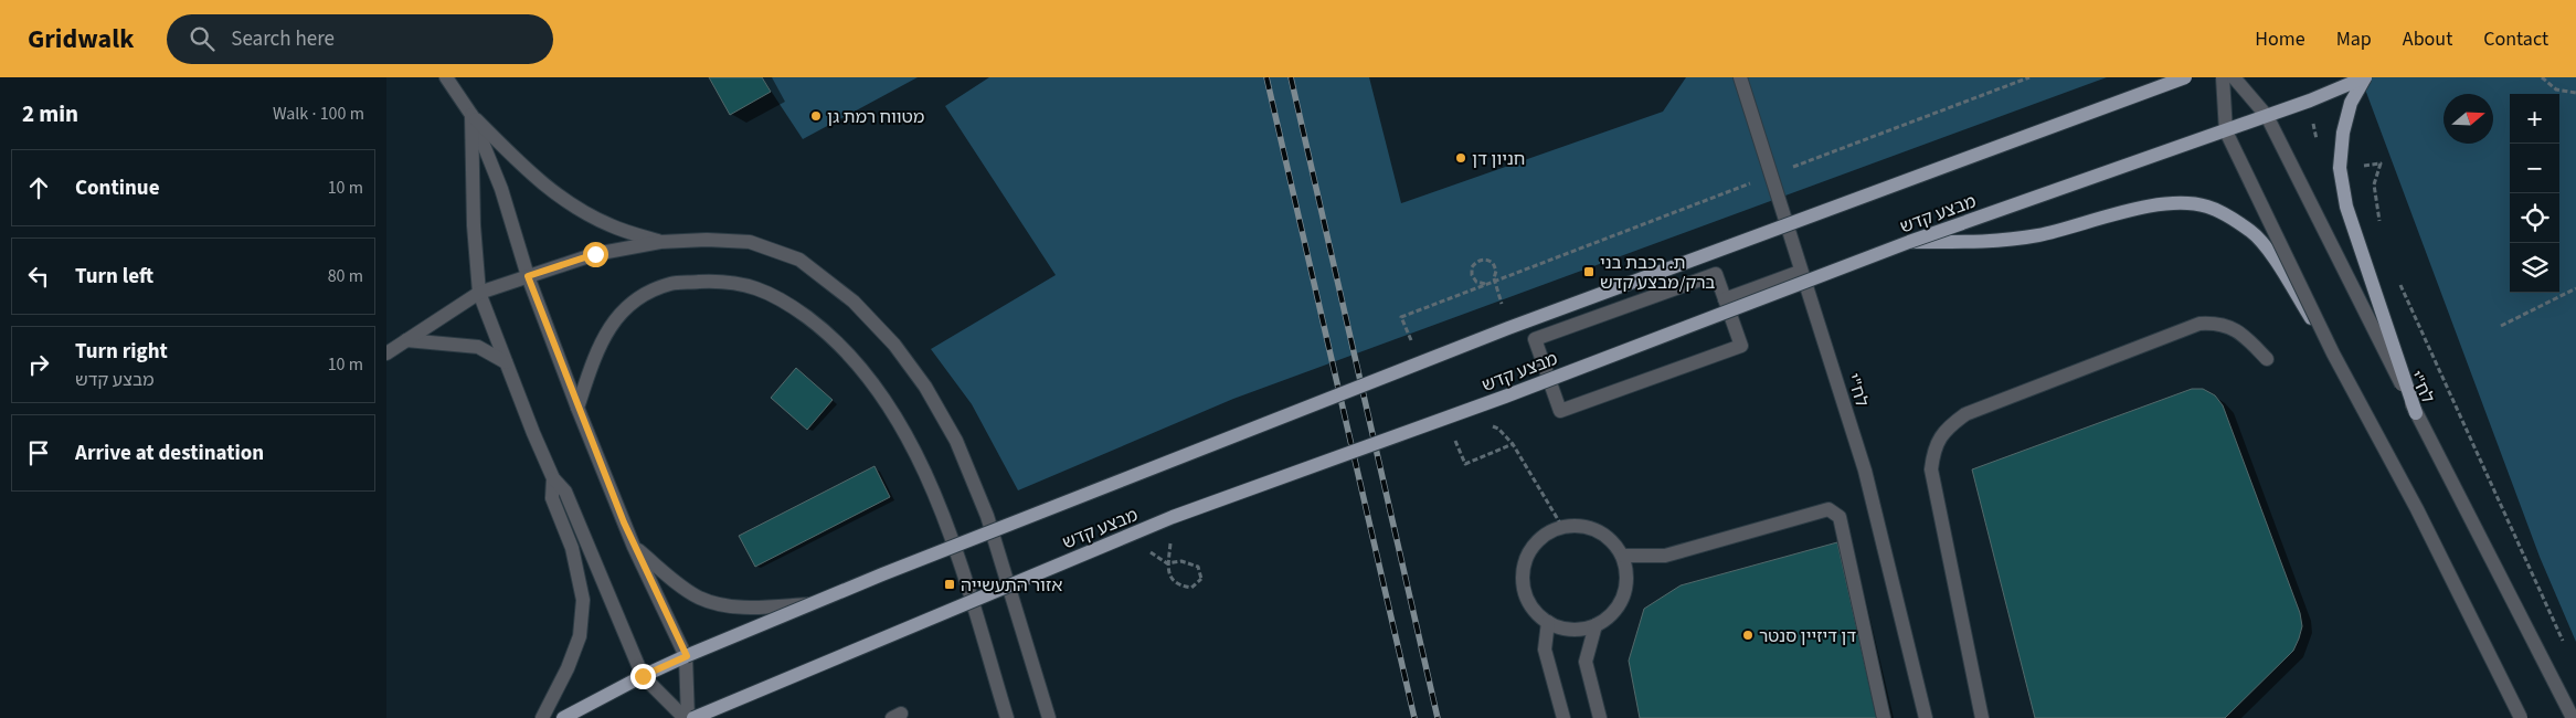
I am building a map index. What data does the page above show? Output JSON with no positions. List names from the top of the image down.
{
  "streets": {
    "main road": ["מבצע קדש"],
    "street": ["לח\"י"]
  },
  "crossings": [
    ["מבצע קדש", "לח\"י"]
  ],
  "places": {
    "other": ["מטווח רמת גן", "חניון דן", "דן דיזיין סנטר"],
    "transit": ["ת. רכבת בני ברק/מבצע קדש", "אזור התעשייה"]
  },
  "north": "right",
  "page": {
    "header": "Gridwalk",
    "search": "Search here",
    "nav": [
      "Home",
      "Map",
      "About",
      "Contact"
    ],
    "heading": ["2 min", "Walk · 100 m"],
    "map_buttons": ["+", "−"],
    "list": [
      ["Continue", "10 m"],
      ["Turn left", "80 m"],
      ["Turn right", "מבצע קדש", "10 m"],
      "Arrive at destination"
    ]
  }
}
